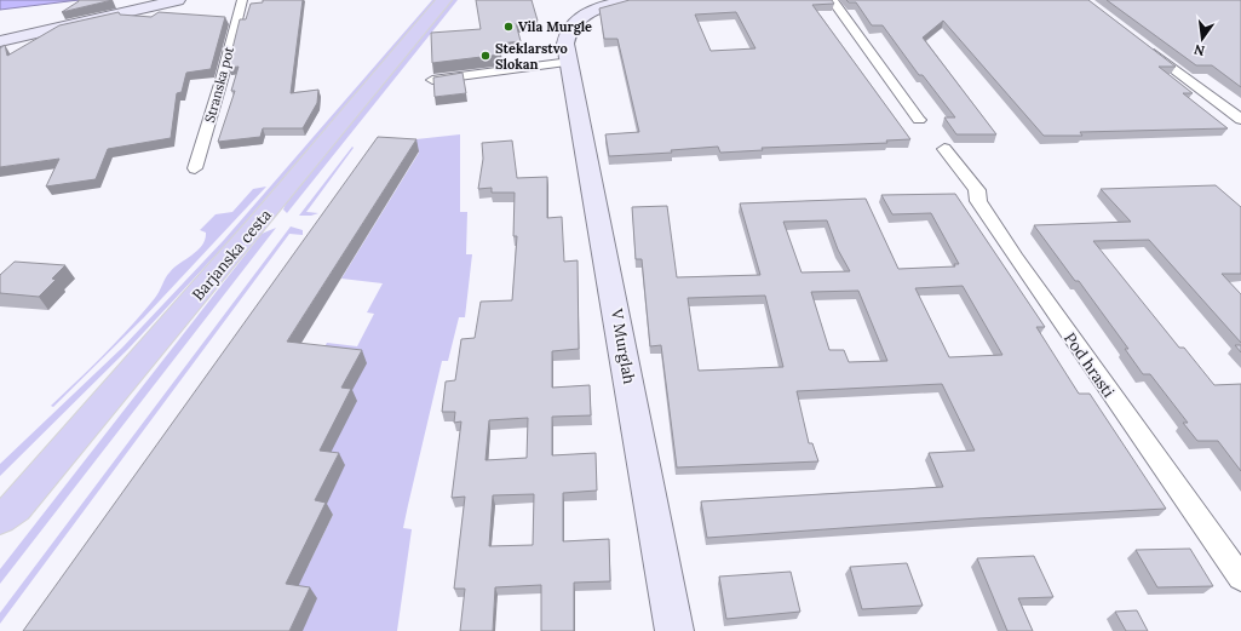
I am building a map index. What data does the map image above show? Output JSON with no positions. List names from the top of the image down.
{
  "streets": {
    "main road": ["Barjanska cesta"],
    "street": ["Stranska pot", "V Murglah", "Pod hrasti"]
  },
  "places": ["Vila Murgle", "Steklarstvo Slokan"],
  "north": "bottom"
}
